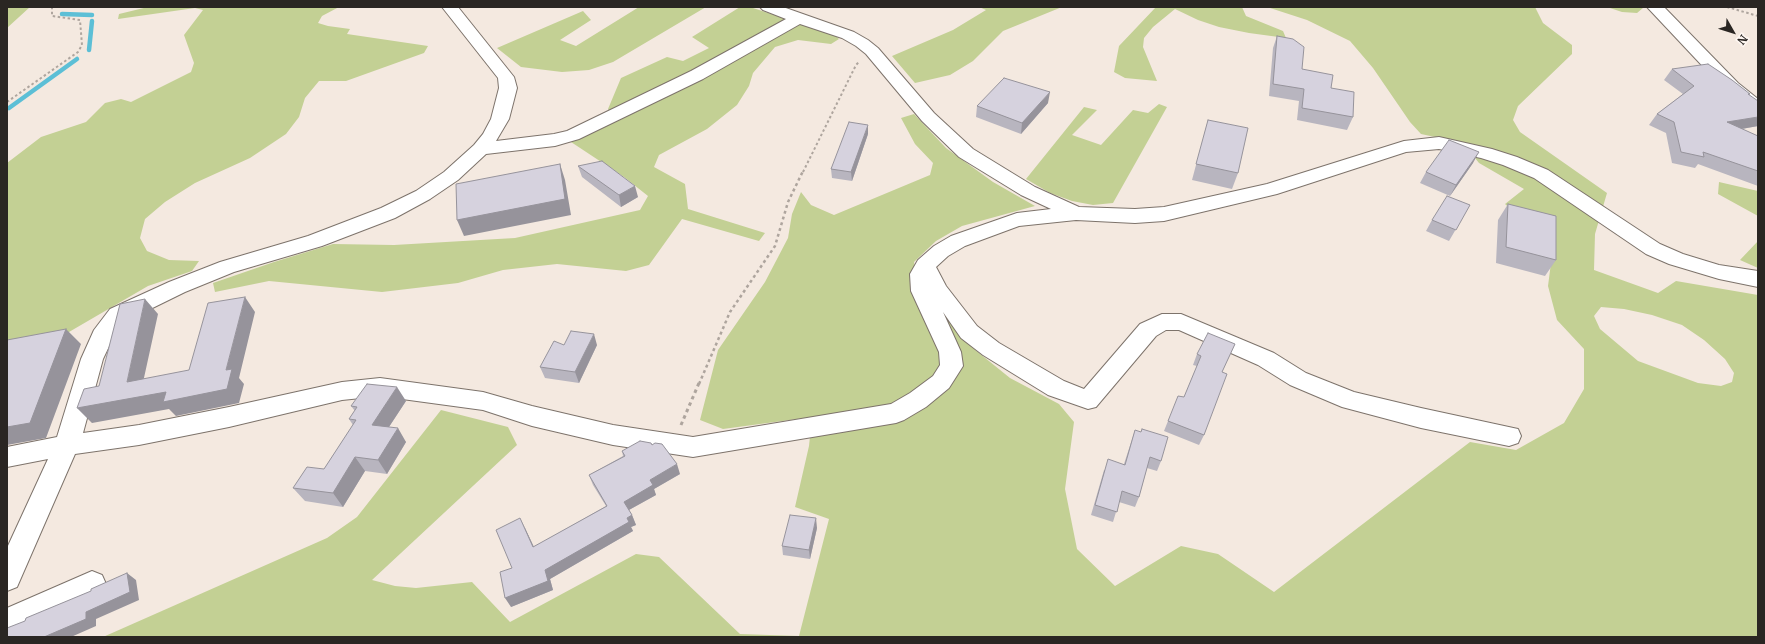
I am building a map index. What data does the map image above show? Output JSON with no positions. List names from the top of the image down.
{
  "north": "bottom right"
}
